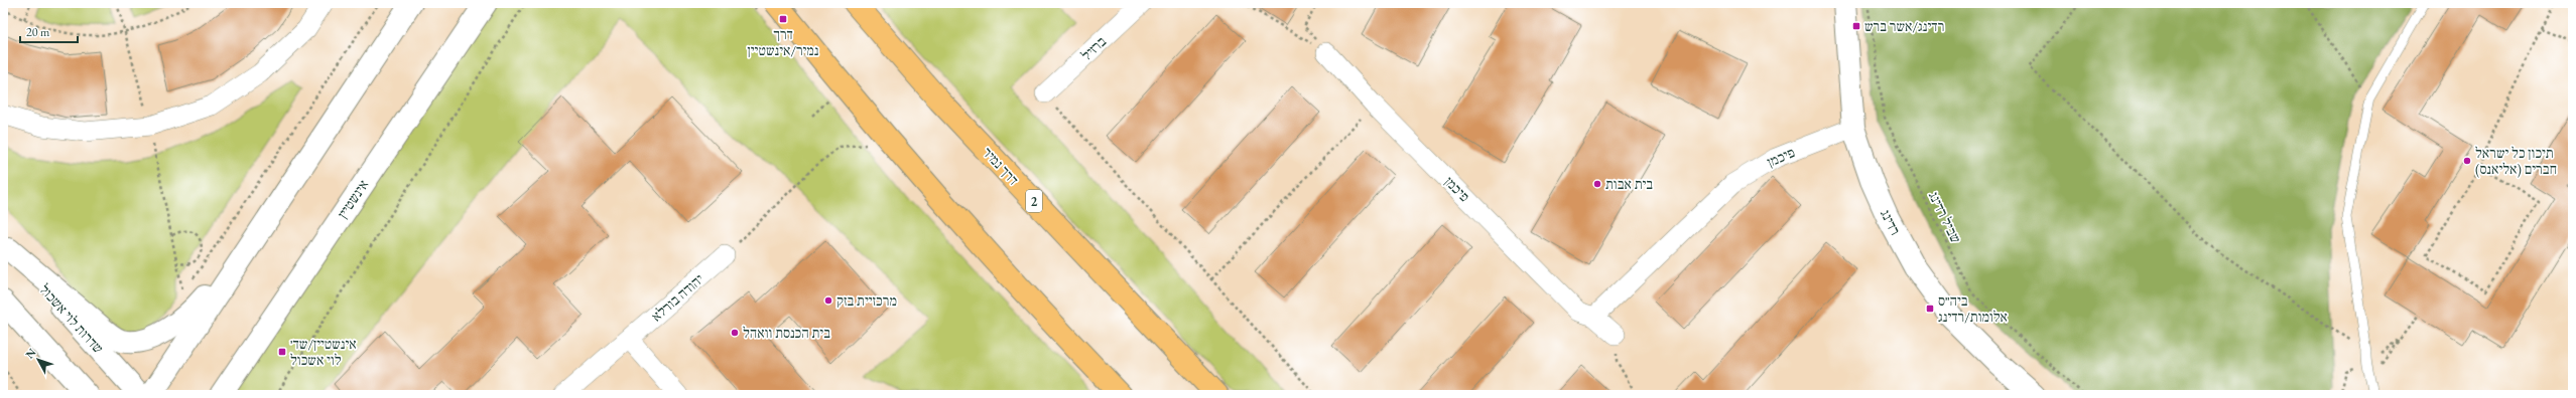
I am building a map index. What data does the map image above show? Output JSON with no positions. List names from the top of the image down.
{
  "streets": {
    "highway": ["דרך נמיר", "2"],
    "street": [
      "ברזיל",
      "פיכמן",
      "אינשטיין",
      "רדינג",
      "יהודה בורלא",
      "שדרות לוי אשכול"
    ],
    "path": ["שביל רדינג"]
  },
  "crossings": [
    ["פיכמן", "רדינג"]
  ],
  "places": {
    "transit": [
      "דרך נמיר/אינשטיין",
      "רדינג/אשר ברש",
      "ביה״ס אלומות/רדינג",
      "אינשטיין/שד׳ לוי אשכול"
    ],
    "other": [
      "תיכון כל ישראל חברים (אליאנס)",
      "בית אבות",
      "מרכזיית בזק",
      "בית הכנסת וואהל"
    ]
  },
  "scale_bar": "20 m",
  "north": "top left"
}
